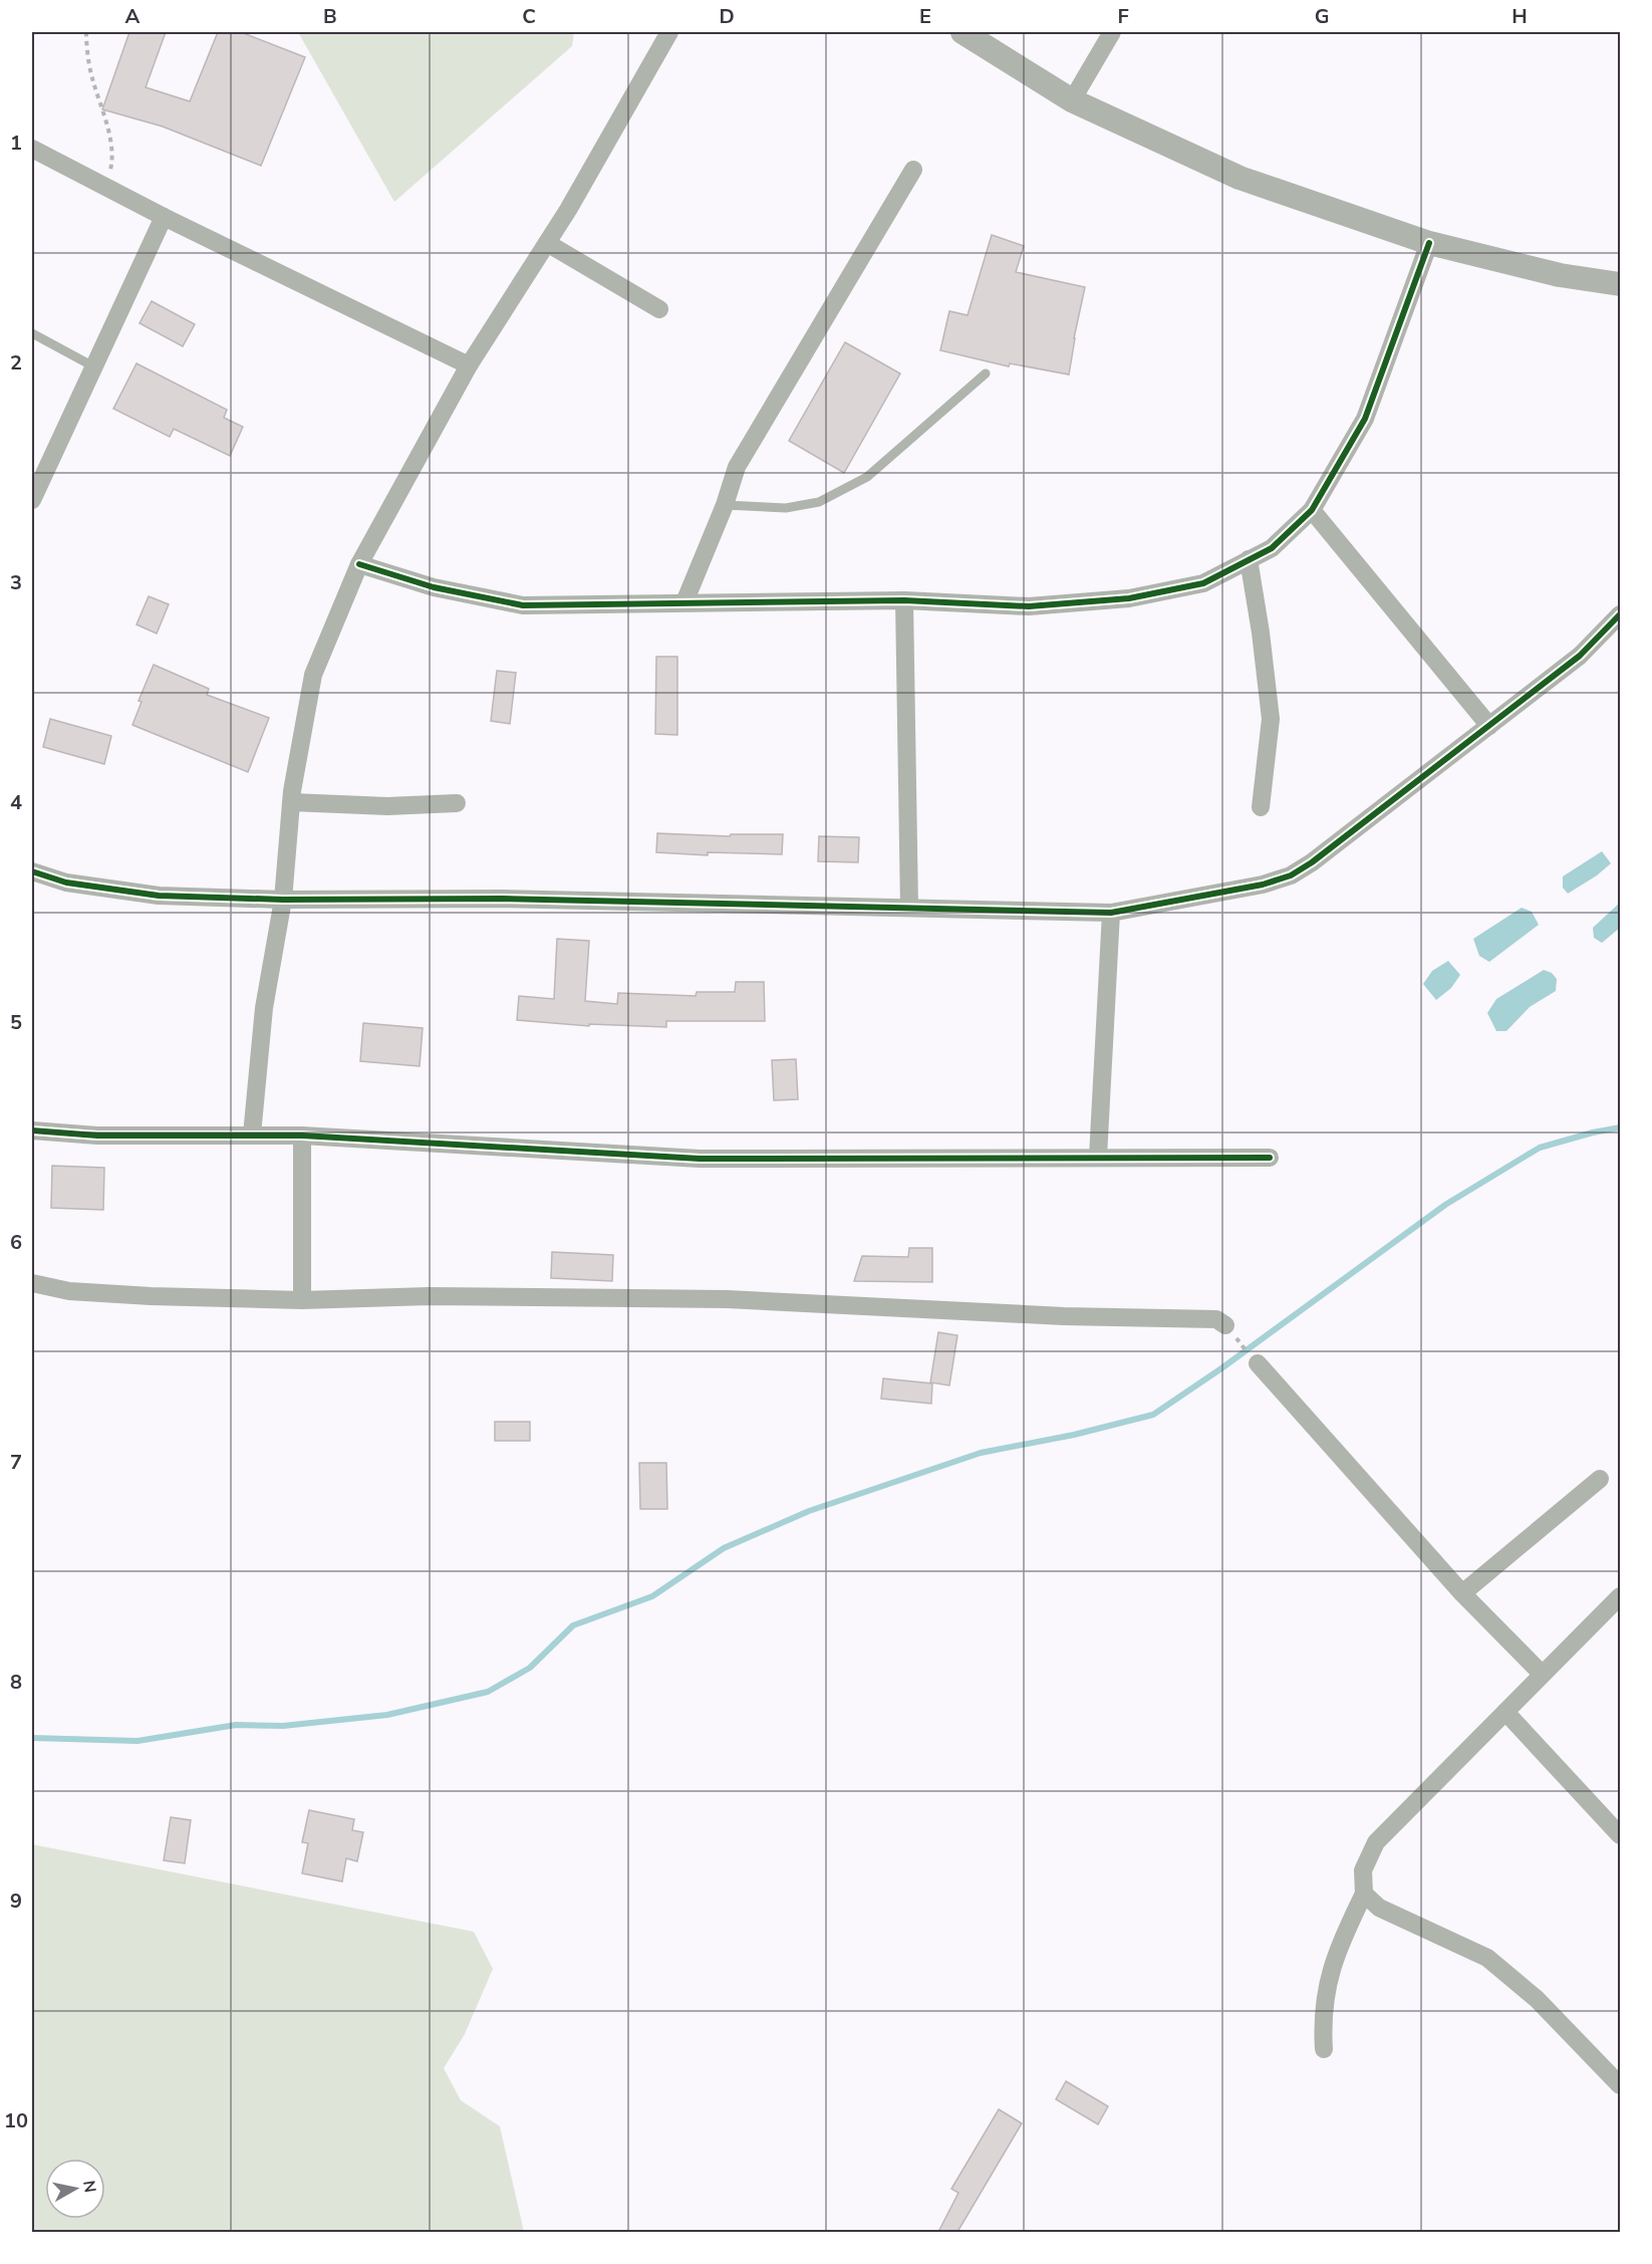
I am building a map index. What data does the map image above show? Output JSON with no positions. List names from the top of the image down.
{
  "north": "right",
  "grid": {
    "columns": [
      "A",
      "B",
      "C",
      "D",
      "E",
      "F",
      "G",
      "H"
    ],
    "rows": [
      "1",
      "2",
      "3",
      "4",
      "5",
      "6",
      "7",
      "8",
      "9",
      "10"
    ]
  }
}
